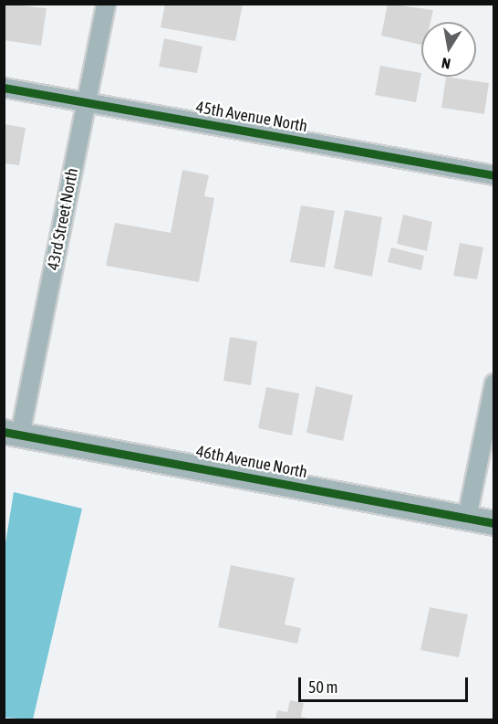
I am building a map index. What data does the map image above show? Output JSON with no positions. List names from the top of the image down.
{
  "streets": {
    "street": ["45th Avenue North", "43rd Street North", "46th Avenue North"]
  },
  "crossings": [
    ["45th Avenue North", "43rd Street North"],
    ["43rd Street North", "46th Avenue North"]
  ],
  "scale_bar": "50 m",
  "north": "bottom"
}
